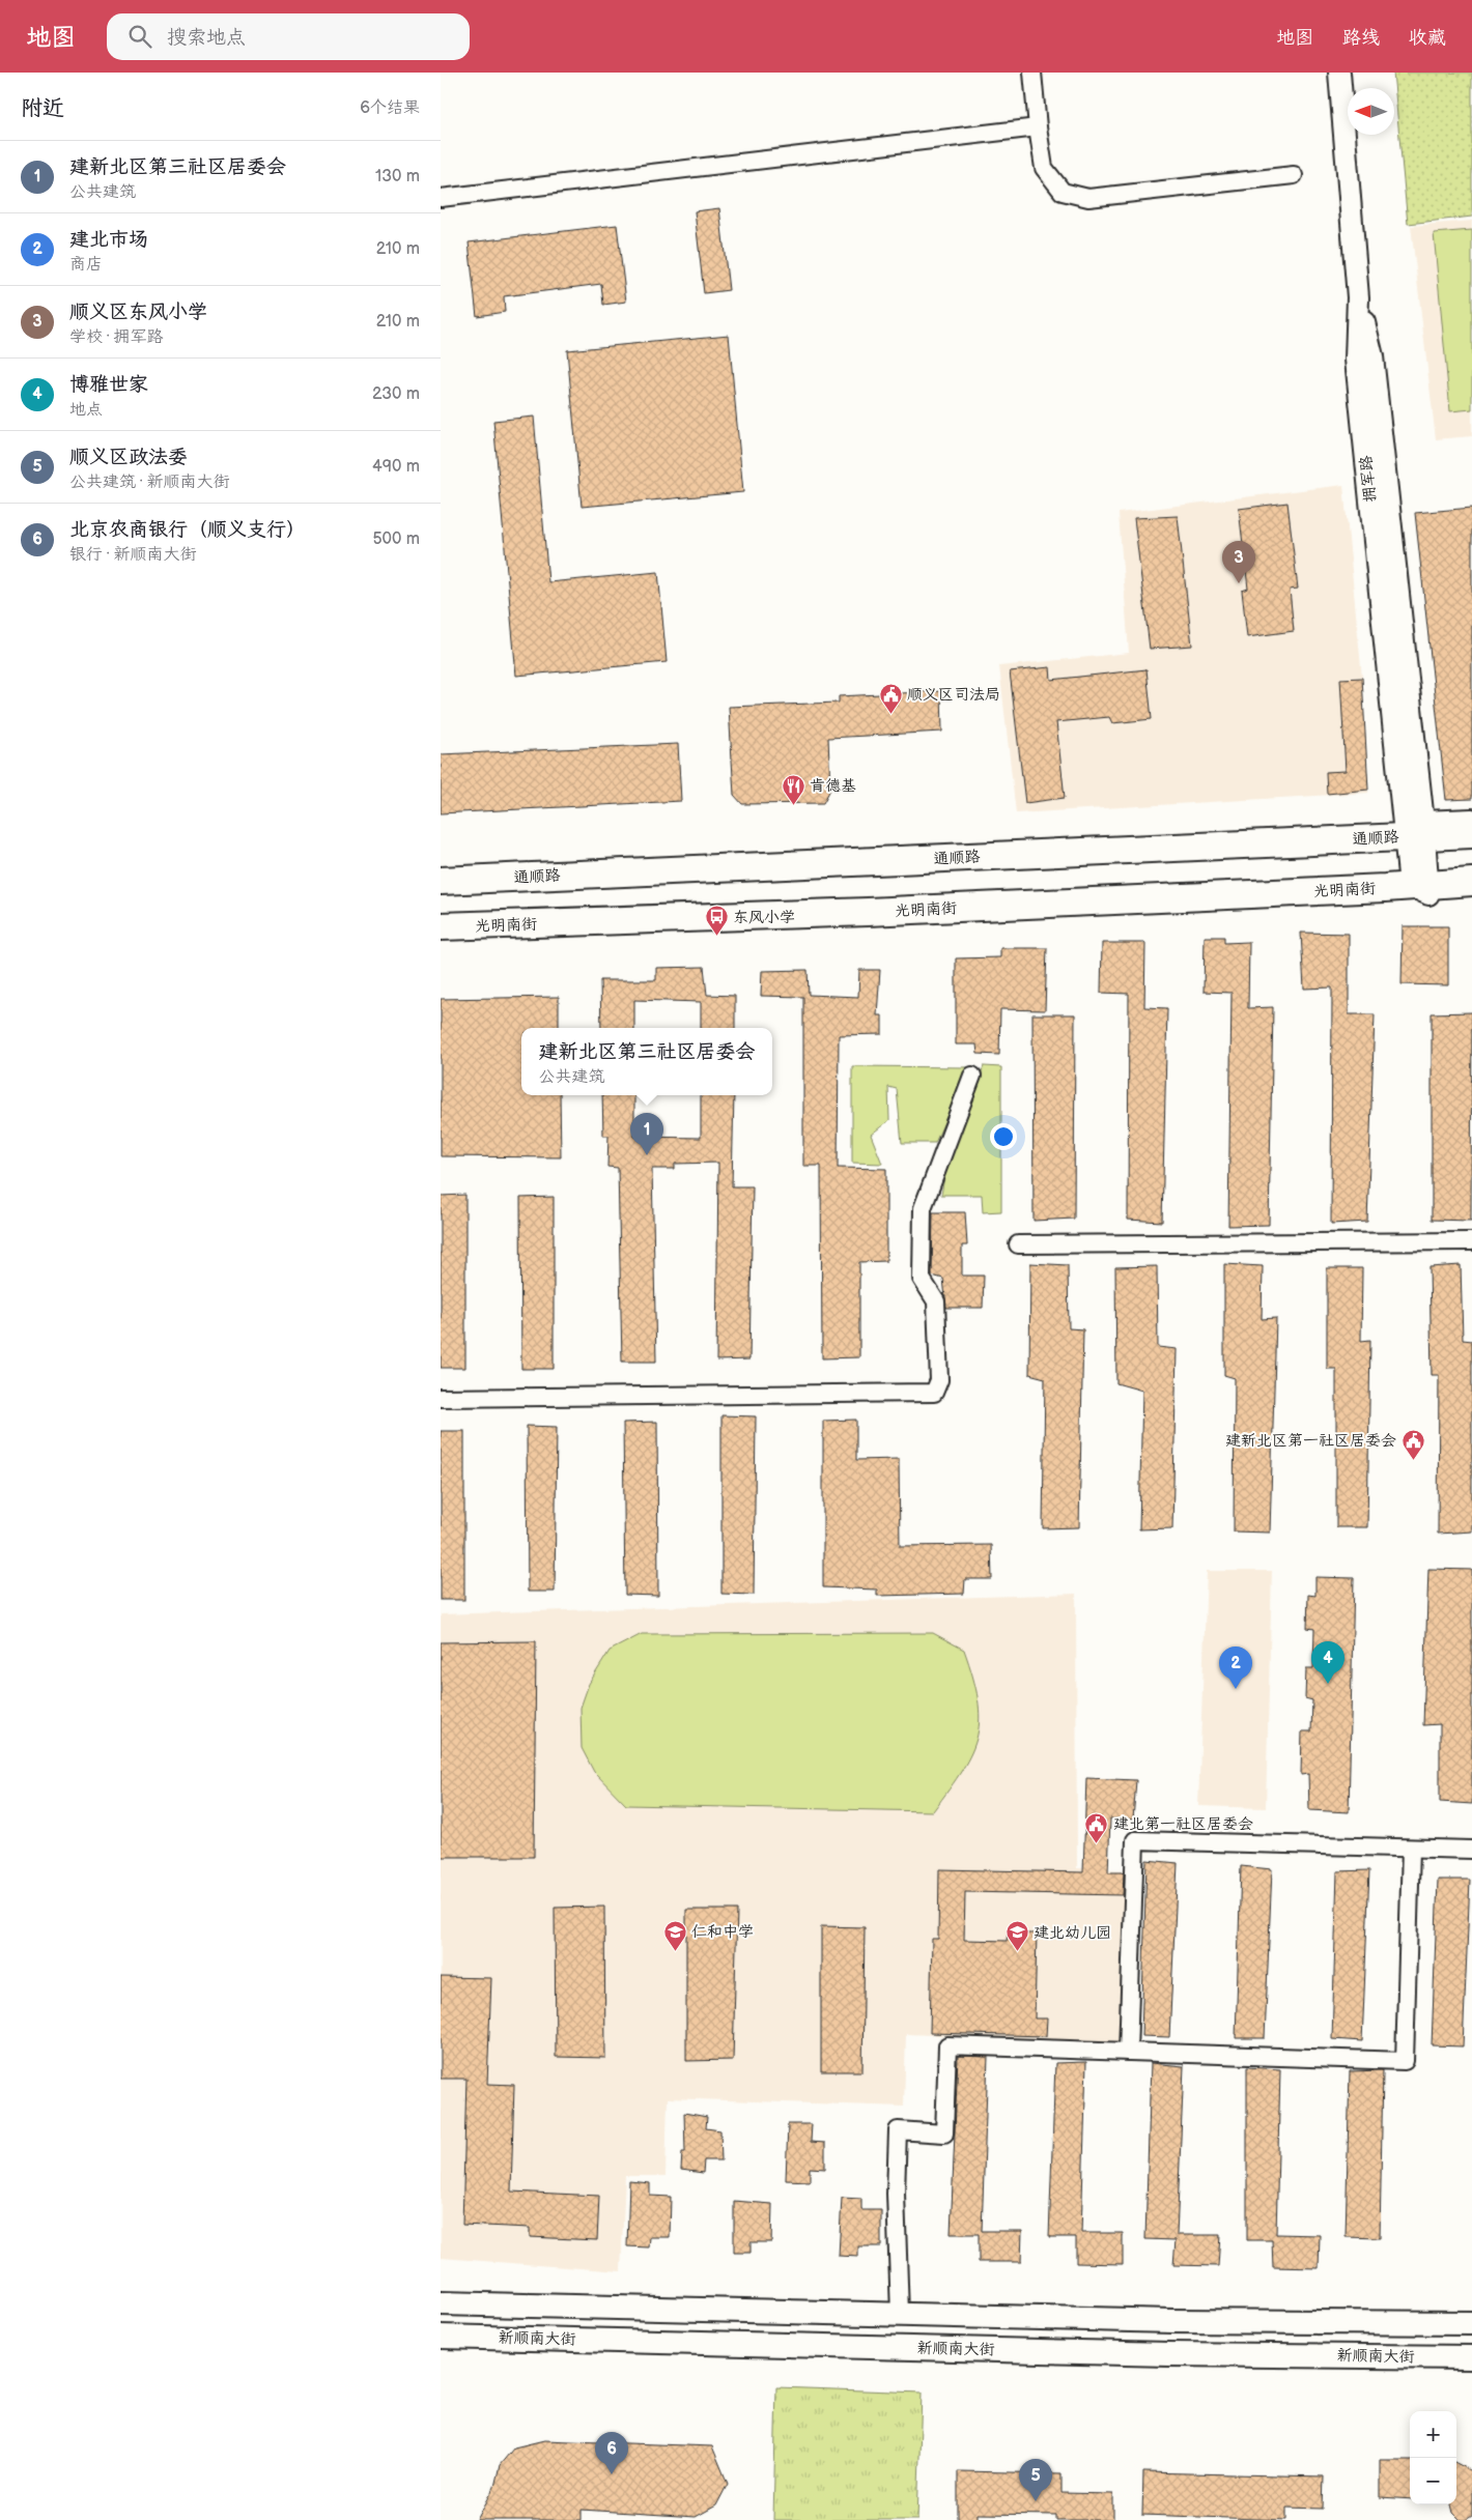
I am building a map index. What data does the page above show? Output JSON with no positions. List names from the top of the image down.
{
  "streets": {
    "main road": ["通顺路", "光明南街", "新顺南大街"],
    "street": ["拥军路"]
  },
  "crossings": [
    ["拥军路", "通顺路"],
    ["拥军路", "光明南街"]
  ],
  "places": {
    "public building": ["顺义区司法局", "建新北区第一社区居委会", "建北第一社区居委会"],
    "restaurant": ["肯德基"],
    "bus stop": ["东风小学"],
    "school or university": ["仁和中学", "建北幼儿园"]
  },
  "north": "left",
  "page": {
    "header": "地图",
    "search": "搜索地点",
    "nav": ["地图", "路线", "收藏"],
    "heading": ["附近", "6个结果"],
    "list": [
      {
        "mark": "1",
        "name": "建新北区第三社区居委会",
        "note": "公共建筑",
        "value": "130 m"
      },
      {
        "mark": "2",
        "name": "建北市场",
        "note": "商店",
        "value": "210 m"
      },
      {
        "mark": "3",
        "name": "顺义区东风小学",
        "note": "学校 · 拥军路",
        "value": "210 m"
      },
      {
        "mark": "4",
        "name": "博雅世家",
        "note": "地点",
        "value": "230 m"
      },
      {
        "mark": "5",
        "name": "顺义区政法委",
        "note": "公共建筑 · 新顺南大街",
        "value": "490 m"
      },
      {
        "mark": "6",
        "name": "北京农商银行（顺义支行）",
        "note": "银行 · 新顺南大街",
        "value": "500 m"
      }
    ],
    "pins": [
      "3",
      "1",
      "4",
      "2",
      "6",
      "5"
    ],
    "popup": ["建新北区第三社区居委会", "公共建筑"],
    "map_buttons": ["+", "−"]
  }
}
